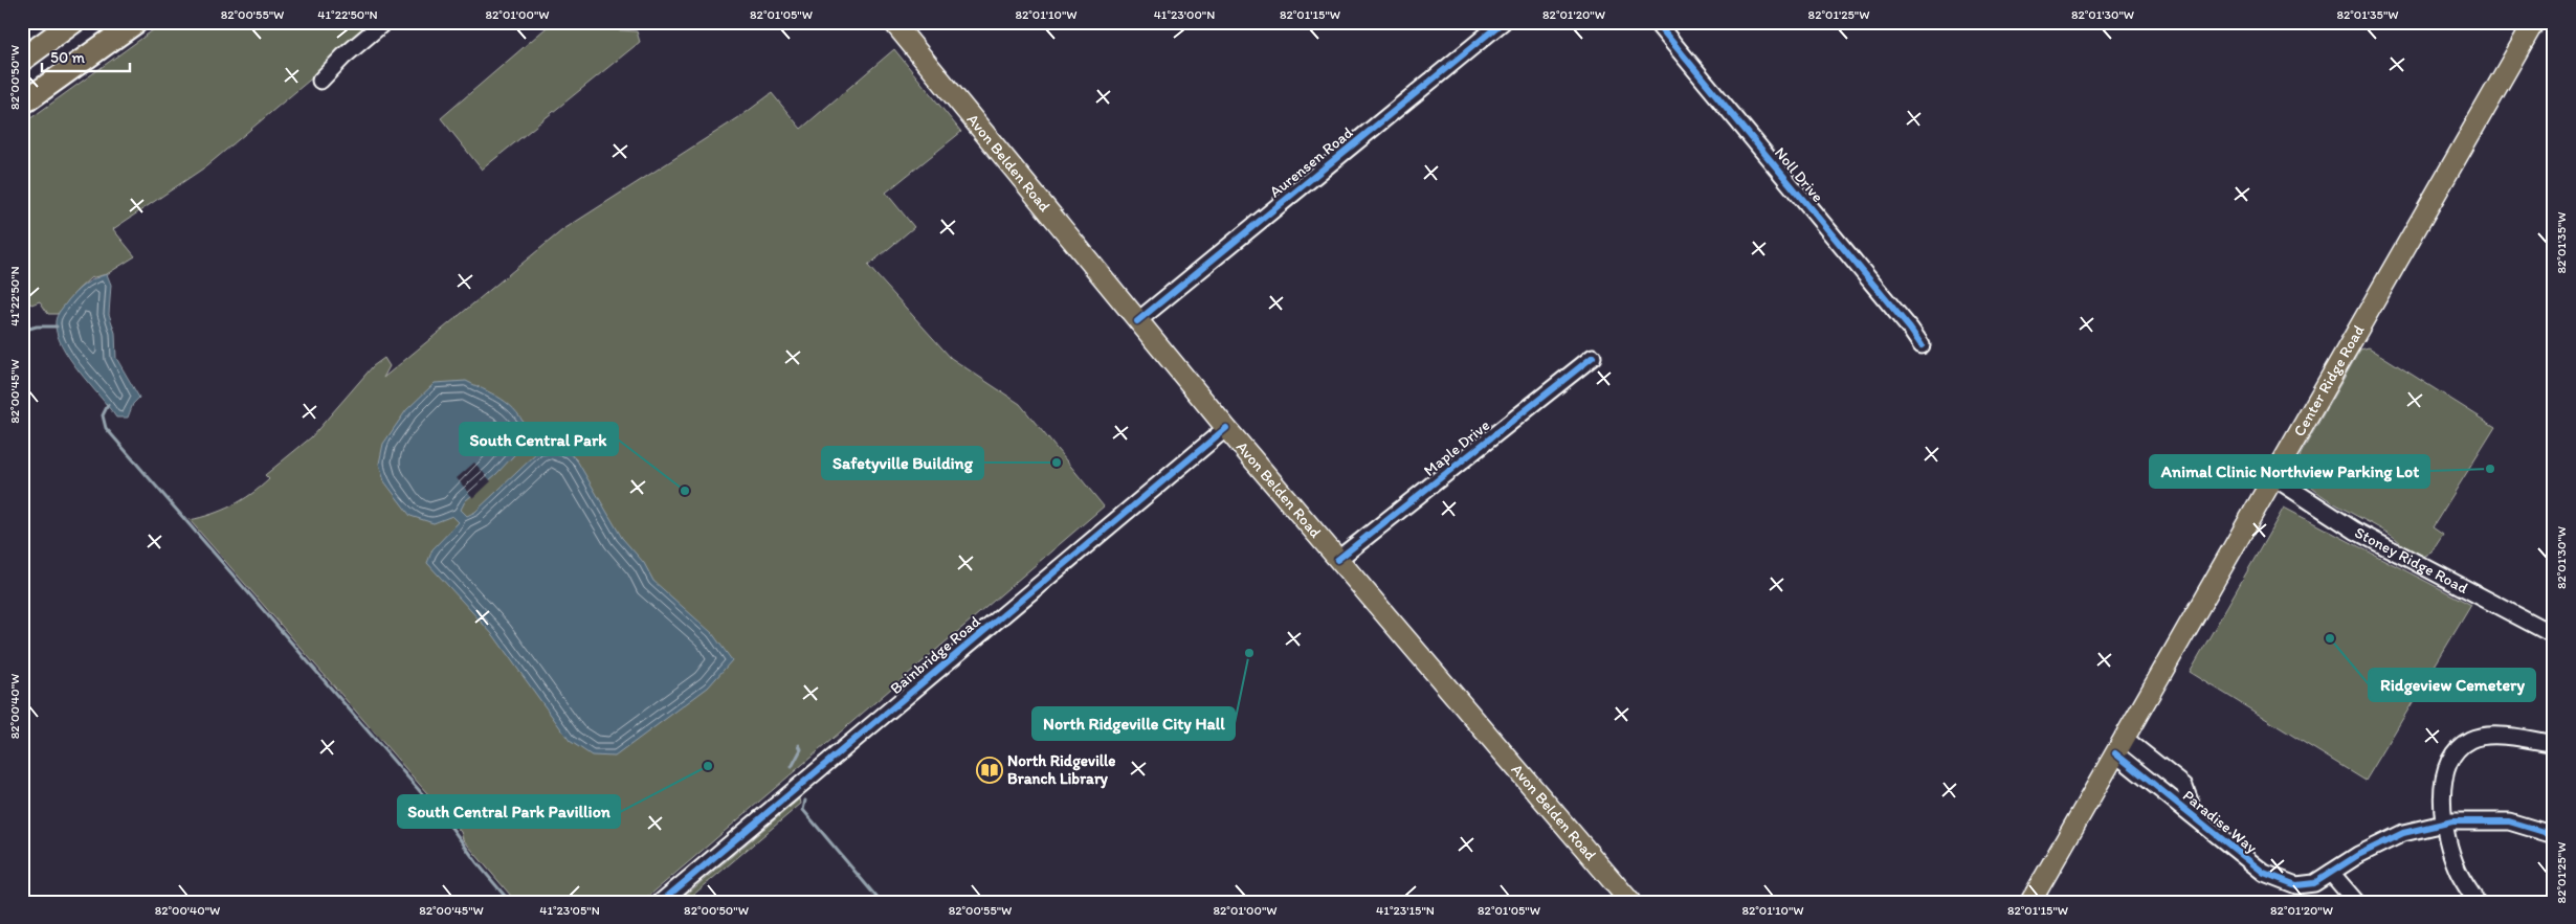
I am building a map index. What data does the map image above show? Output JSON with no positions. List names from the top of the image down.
{
  "streets": {
    "main road": ["Avon Belden Road", "Center Ridge Road"],
    "street": [
      "Aurensen Road",
      "Noll Drive",
      "Maple Drive",
      "Stoney Ridge Road",
      "Bainbridge Road",
      "Paradise Way"
    ]
  },
  "crossings": [
    ["Aurensen Road", "Avon Belden Road"],
    ["Avon Belden Road", "Maple Drive"],
    ["Avon Belden Road", "Bainbridge Road"],
    ["Center Ridge Road", "Stoney Ridge Road"],
    ["Center Ridge Road", "Paradise Way"]
  ],
  "places": {
    "other": [
      "Safetyville Building",
      "Animal Clinic Northview Parking Lot",
      "South Central Park",
      "Ridgeview Cemetery",
      "North Ridgeville City Hall",
      "South Central Park Pavillion"
    ],
    "library": ["North Ridgeville Branch Library"]
  },
  "scale_bar": "50 m",
  "coordinates": [
    "82°00'55\"W",
    "41°22'50\"N",
    "82°01'00\"W",
    "82°01'05\"W",
    "82°01'10\"W",
    "41°23'00\"N",
    "82°01'15\"W",
    "82°01'20\"W",
    "82°01'25\"W",
    "82°01'30\"W",
    "82°01'35\"W",
    "82°00'50\"W",
    "82°00'45\"W",
    "82°00'40\"W",
    "41°23'05\"N",
    "41°23'15\"N"
  ]
}
